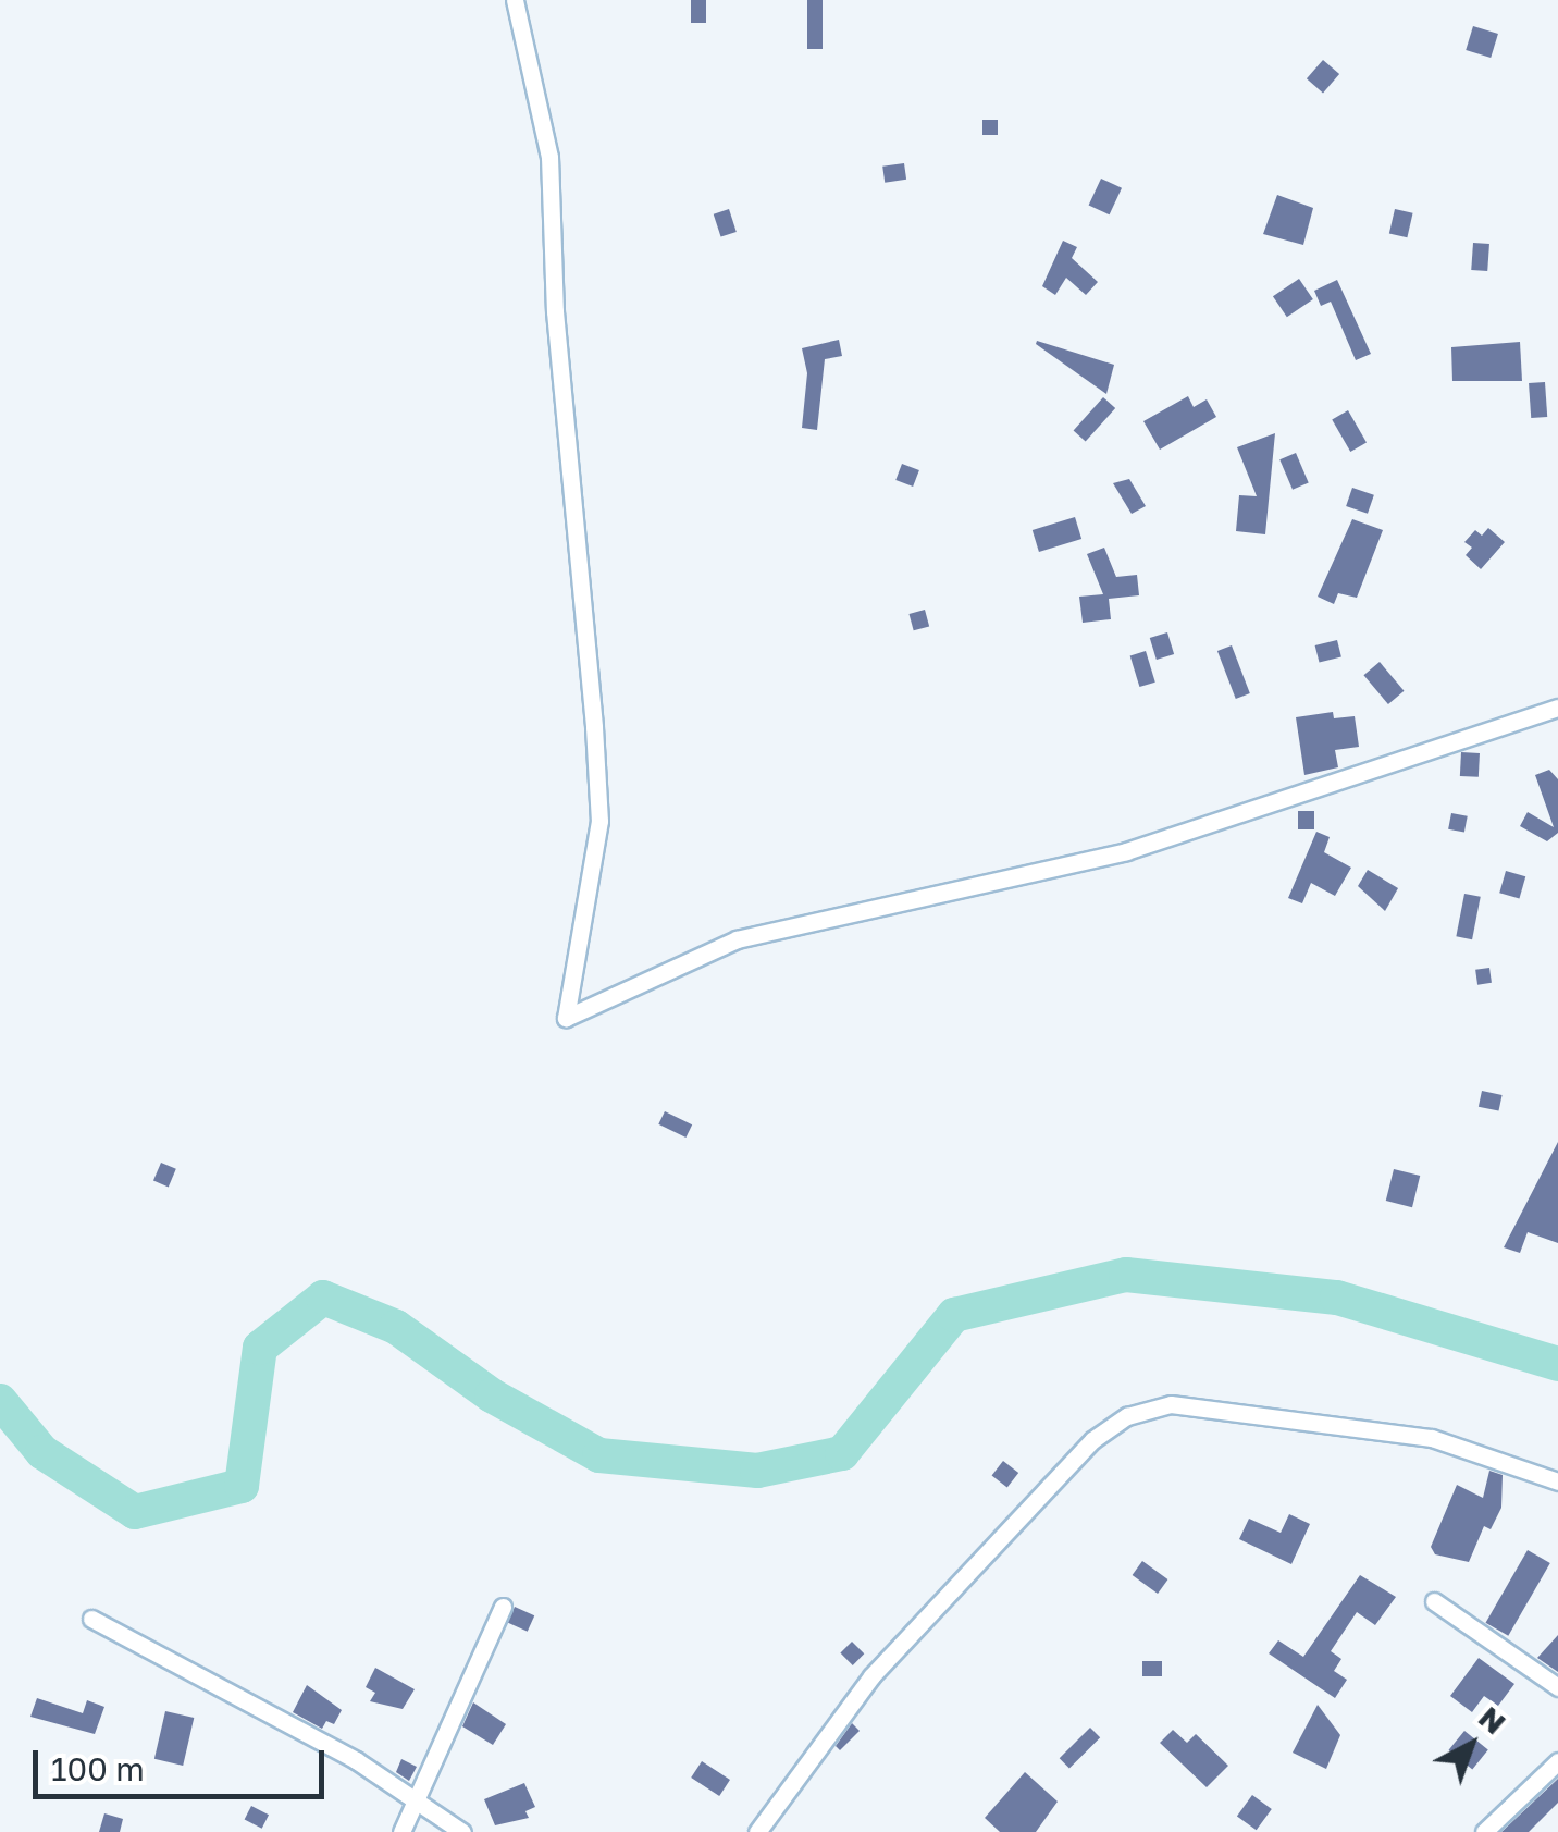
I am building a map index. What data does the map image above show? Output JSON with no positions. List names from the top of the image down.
{
  "scale_bar": "100 m",
  "north": "top right"
}
